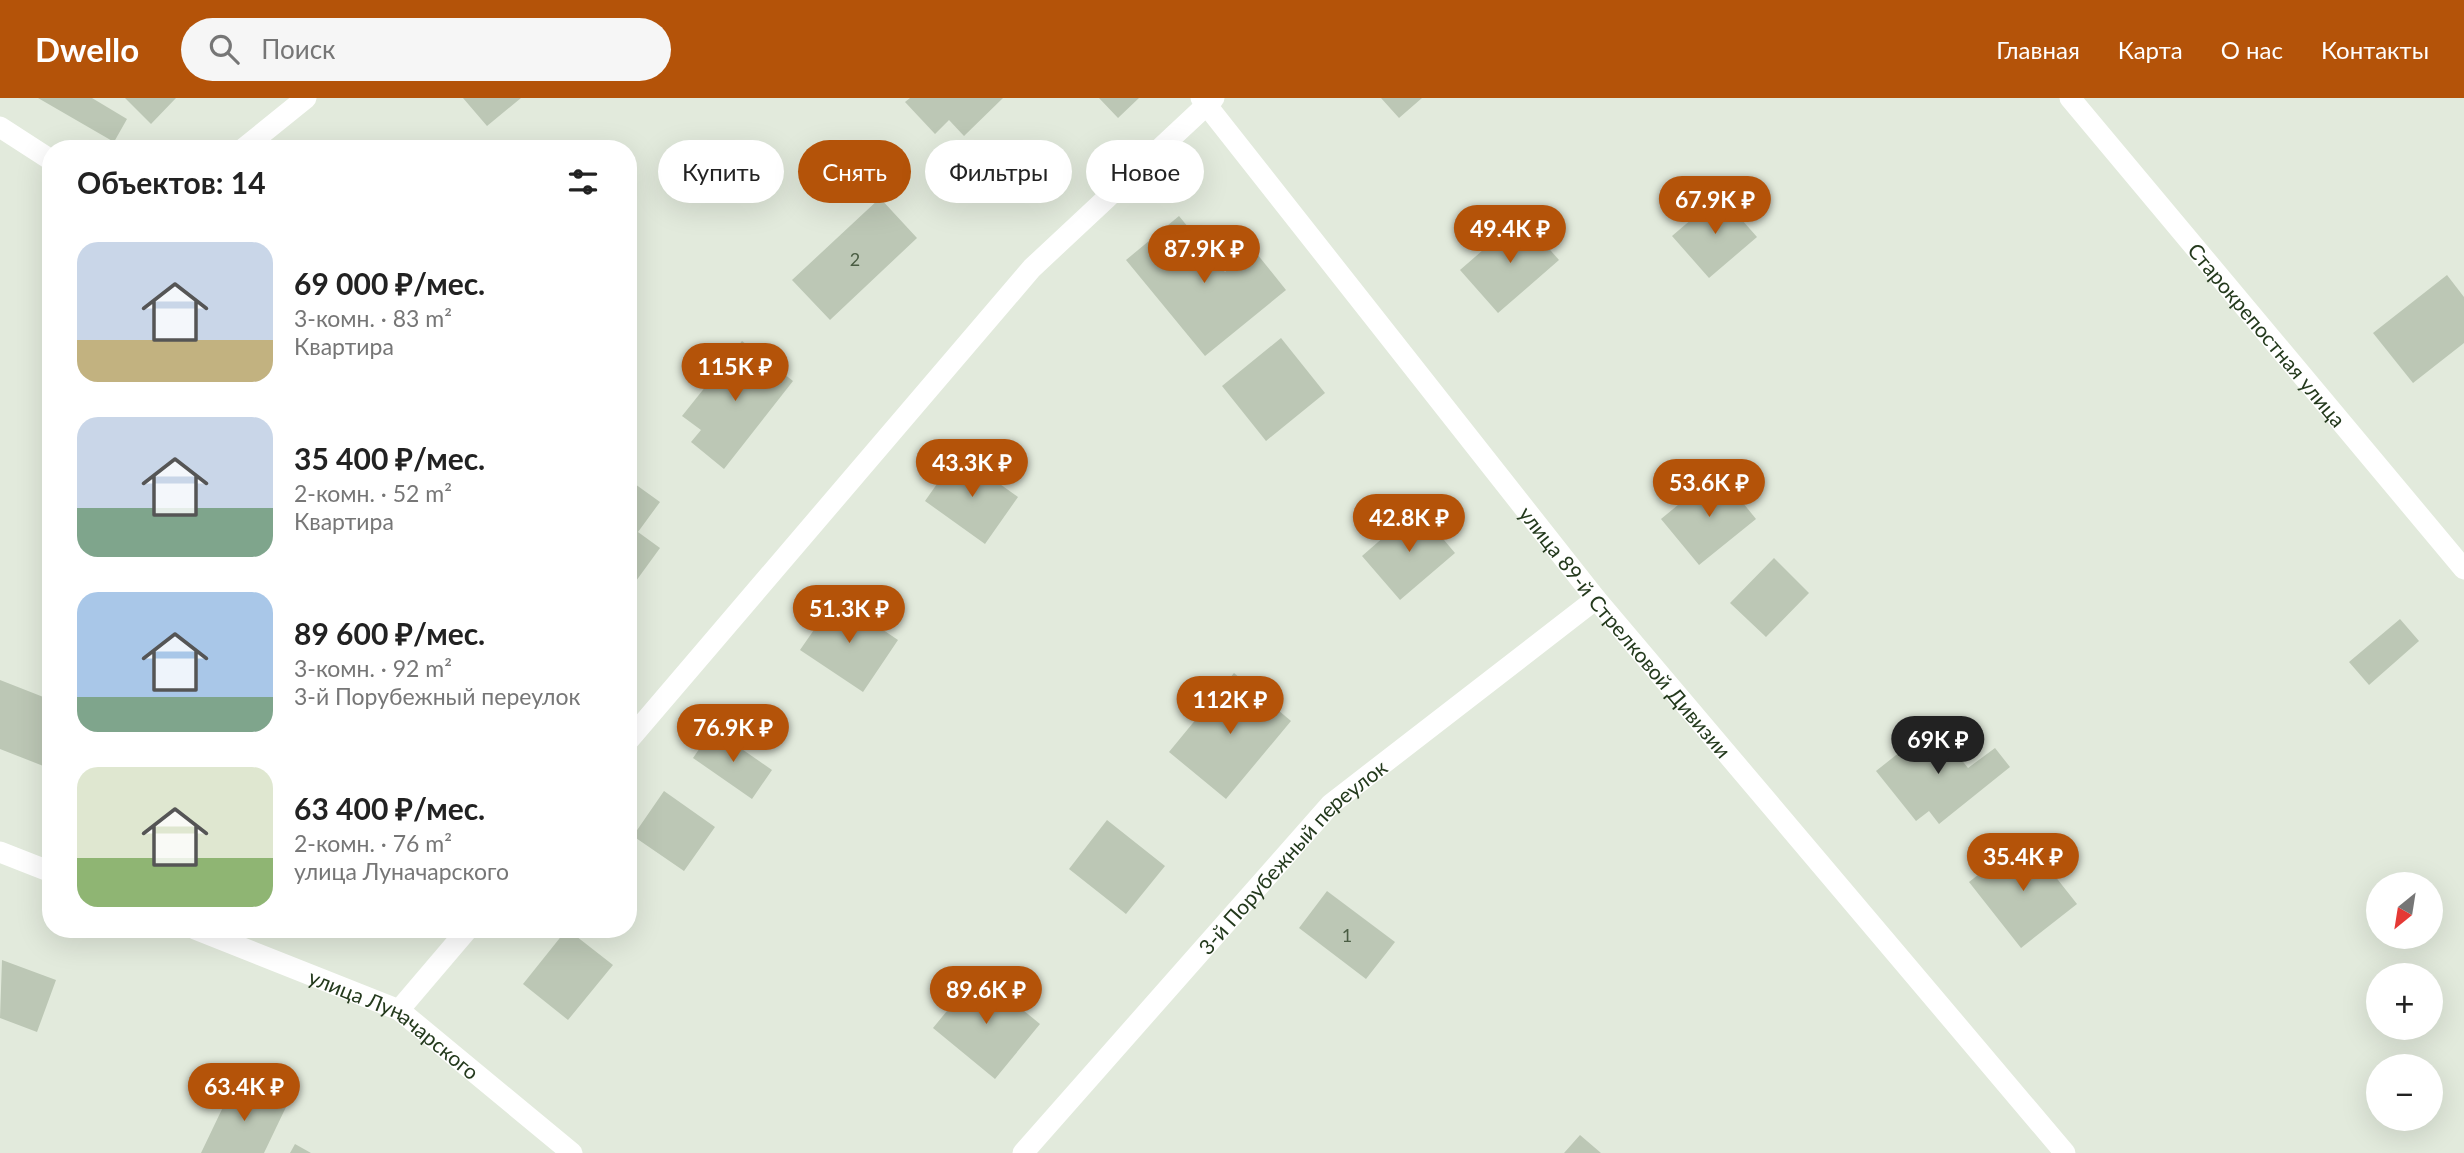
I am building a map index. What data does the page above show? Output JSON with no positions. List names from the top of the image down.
{
  "streets": {
    "street": [
      "Старокрепостная улица",
      "улица 89-й Стрелковой Дивизии",
      "3-й Порубежный переулок",
      "улица Луначарского"
    ]
  },
  "crossings": [
    ["улица 89-й Стрелковой Дивизии", "3-й Порубежный переулок"]
  ],
  "house_numbers": ["2", "1"],
  "north": "bottom left",
  "page": {
    "header": "Dwello",
    "search": "Поиск",
    "nav": [
      "Главная",
      "Карта",
      "О нас",
      "Контакты"
    ],
    "chip": [
      "Купить",
      "Снять",
      "Фильтры",
      "Новое"
    ],
    "heading": "Объектов: 14",
    "price": [
      "67.9K ₽",
      "49.4K ₽",
      "87.9K ₽",
      "115K ₽",
      "43.3K ₽",
      "53.6K ₽",
      "42.8K ₽",
      "51.3K ₽",
      "112K ₽",
      "76.9K ₽",
      "69K ₽",
      "35.4K ₽",
      "89.6K ₽",
      "63.4K ₽"
    ],
    "list": [
      {
        "name": "69 000 ₽/мес.",
        "note": "3-комн. · 83 m² · Квартира"
      },
      {
        "name": "35 400 ₽/мес.",
        "note": "2-комн. · 52 m² · Квартира"
      },
      {
        "name": "89 600 ₽/мес.",
        "note": "3-комн. · 92 m² · 3-й Порубежный переулок"
      },
      {
        "name": "63 400 ₽/мес.",
        "note": "2-комн. · 76 m² · улица Луначарского"
      }
    ],
    "map_buttons": ["+", "−"]
  }
}
